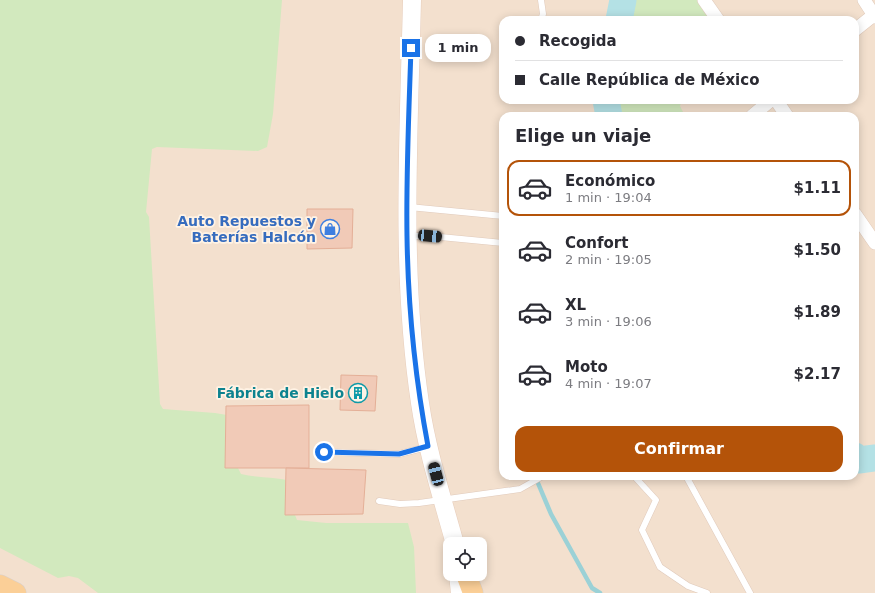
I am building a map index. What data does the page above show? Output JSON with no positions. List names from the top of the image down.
{
  "places": {
    "shop": ["Auto Repuestos y Baterías Halcón"],
    "building": ["Fábrica de Hielo"]
  },
  "page": {
    "banner": ["Recogida", "Calle República de México"],
    "bubble": "1 min",
    "heading": "Elige un viaje",
    "list": [
      {
        "name": "Económico",
        "note": "1 min · 19:04",
        "value": "$1.11"
      },
      {
        "name": "Confort",
        "note": "2 min · 19:05",
        "value": "$1.50"
      },
      {
        "name": "XL",
        "note": "3 min · 19:06",
        "value": "$1.89"
      },
      {
        "name": "Moto",
        "note": "4 min · 19:07",
        "value": "$2.17"
      }
    ],
    "buttons": "Confirmar"
  }
}
